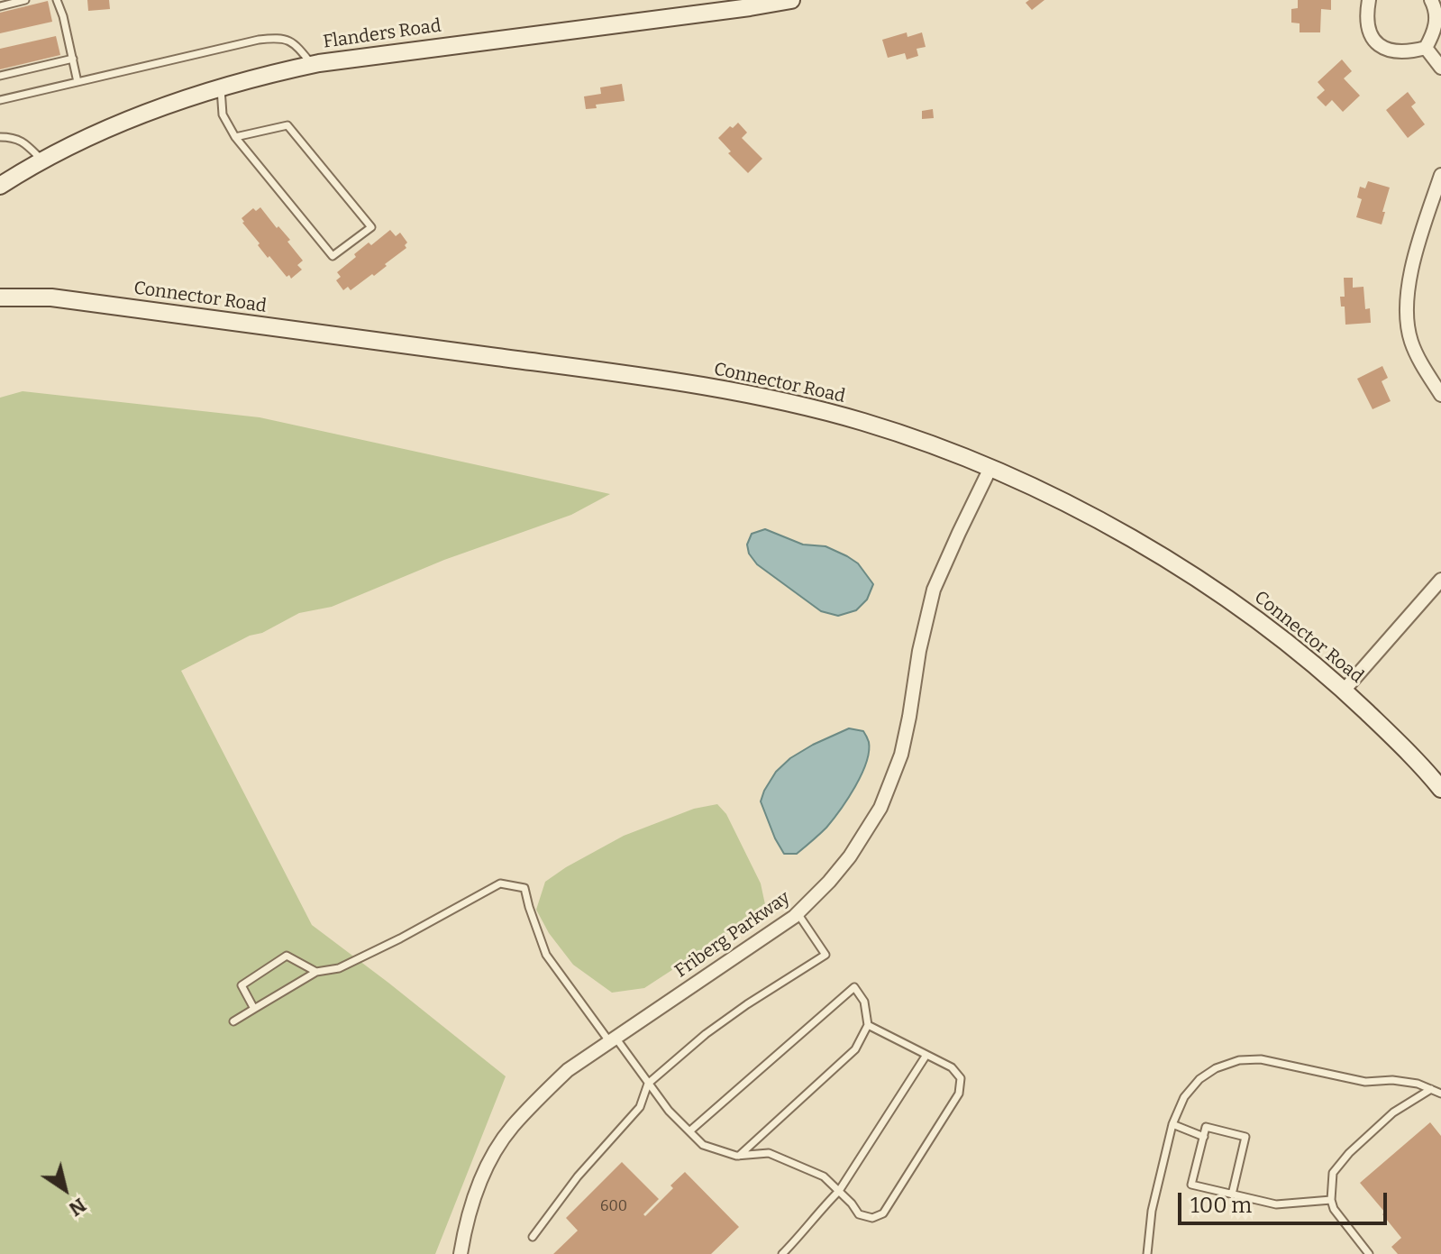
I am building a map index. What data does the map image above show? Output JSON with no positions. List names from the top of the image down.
{
  "streets": {
    "street": ["Flanders Road", "Connector Road", "Friberg Parkway"]
  },
  "crossings": [
    ["Connector Road", "Friberg Parkway"]
  ],
  "house_numbers": ["600"],
  "scale_bar": "100 m",
  "north": "bottom right"
}
